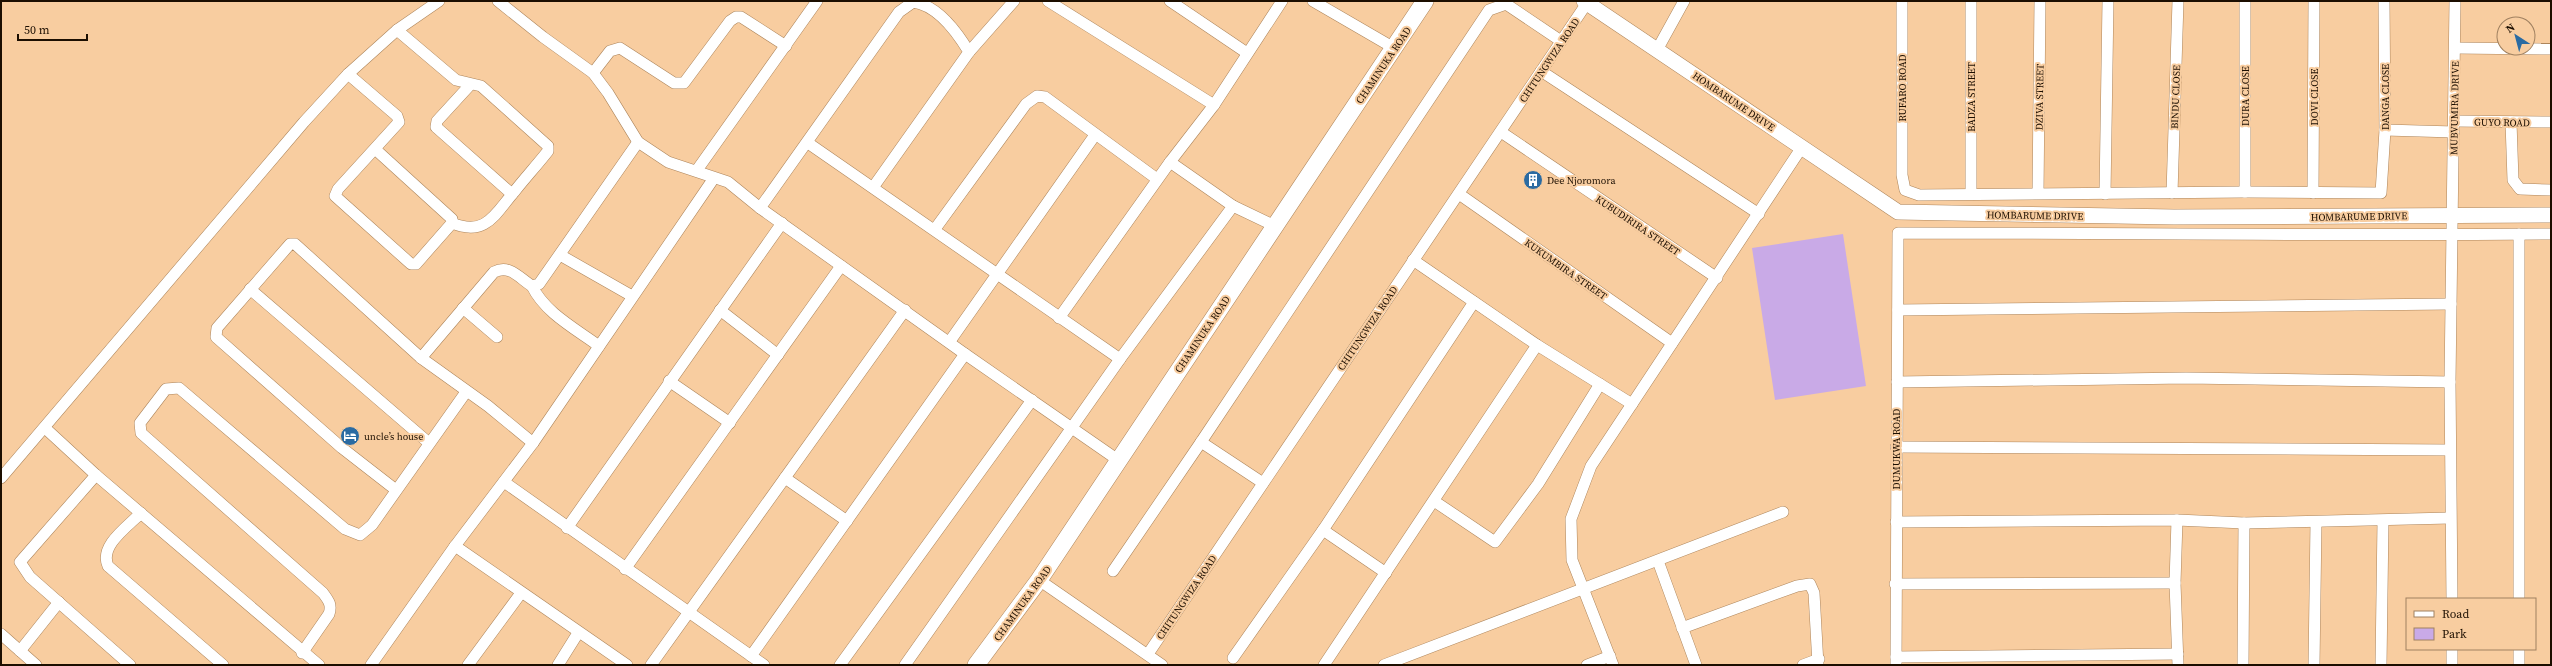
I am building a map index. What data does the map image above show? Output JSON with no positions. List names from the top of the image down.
{
  "streets": {
    "main road": ["CHAMINUKA ROAD"],
    "street": [
      "CHITUNGWIZA ROAD",
      "RUFARO ROAD",
      "DURA CLOSE",
      "BADZA STREET",
      "DZIVA STREET",
      "BINDU CLOSE",
      "DOVI CLOSE",
      "DANGA CLOSE",
      "HOMBARUME DRIVE",
      "MUBVUMIRA DRIVE",
      "GUYO ROAD",
      "KUBUDIRIRA STREET",
      "KUKUMBIRA STREET",
      "DUMUKWA ROAD"
    ]
  },
  "crossings": [
    ["CHITUNGWIZA ROAD", "HOMBARUME DRIVE"],
    ["CHITUNGWIZA ROAD", "KUBUDIRIRA STREET"],
    ["CHITUNGWIZA ROAD", "KUKUMBIRA STREET"],
    ["RUFARO ROAD", "BADZA STREET"],
    ["DOVI CLOSE", "DANGA CLOSE"],
    ["DANGA CLOSE", "GUYO ROAD"],
    ["HOMBARUME DRIVE", "MUBVUMIRA DRIVE"],
    ["MUBVUMIRA DRIVE", "GUYO ROAD"],
    ["MUBVUMIRA DRIVE", "DUMUKWA ROAD"]
  ],
  "places": {
    "building": ["Dee Njoromora"],
    "hotel": ["uncle’s house"]
  },
  "legend": ["Road", "Park"],
  "scale_bar": "50 m",
  "north": "top left"
}
